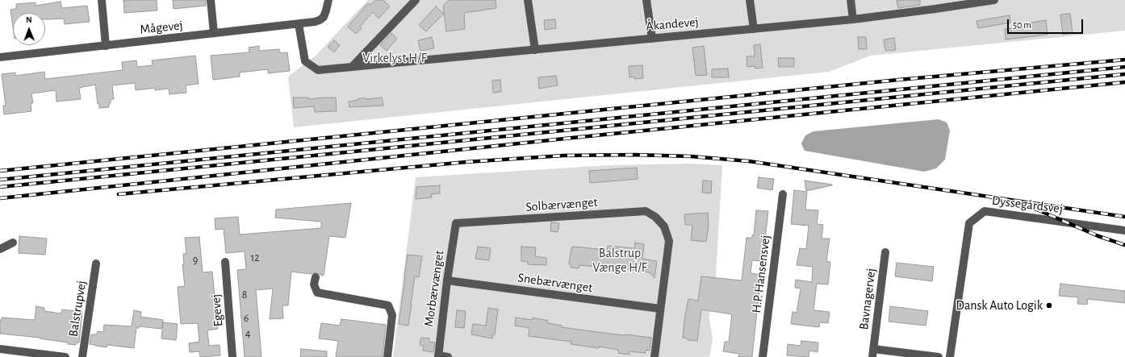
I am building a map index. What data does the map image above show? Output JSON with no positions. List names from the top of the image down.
{
  "streets": {
    "street": [
      "Åkandevej",
      "Mågevej",
      "Solbærvænget",
      "Dyssegårdsvej",
      "H.P. Hansensvej",
      "Snebærvænget",
      "Morbærvænget",
      "Bavnagervej",
      "Balstrupvej",
      "Egevej"
    ]
  },
  "crossings": [
    ["Åkandevej", "Mågevej"],
    ["Solbærvænget", "Snebærvænget"],
    ["Solbærvænget", "Morbærvænget"],
    ["Snebærvænget", "Morbærvænget"]
  ],
  "parks": ["Virkelyst H/F", "Balstrup Vænge H/F"],
  "places": ["Dansk Auto Logik"],
  "house_numbers": [
    "12",
    "9",
    "8",
    "6",
    "4"
  ],
  "scale_bar": "50 m",
  "north": "top"
}
